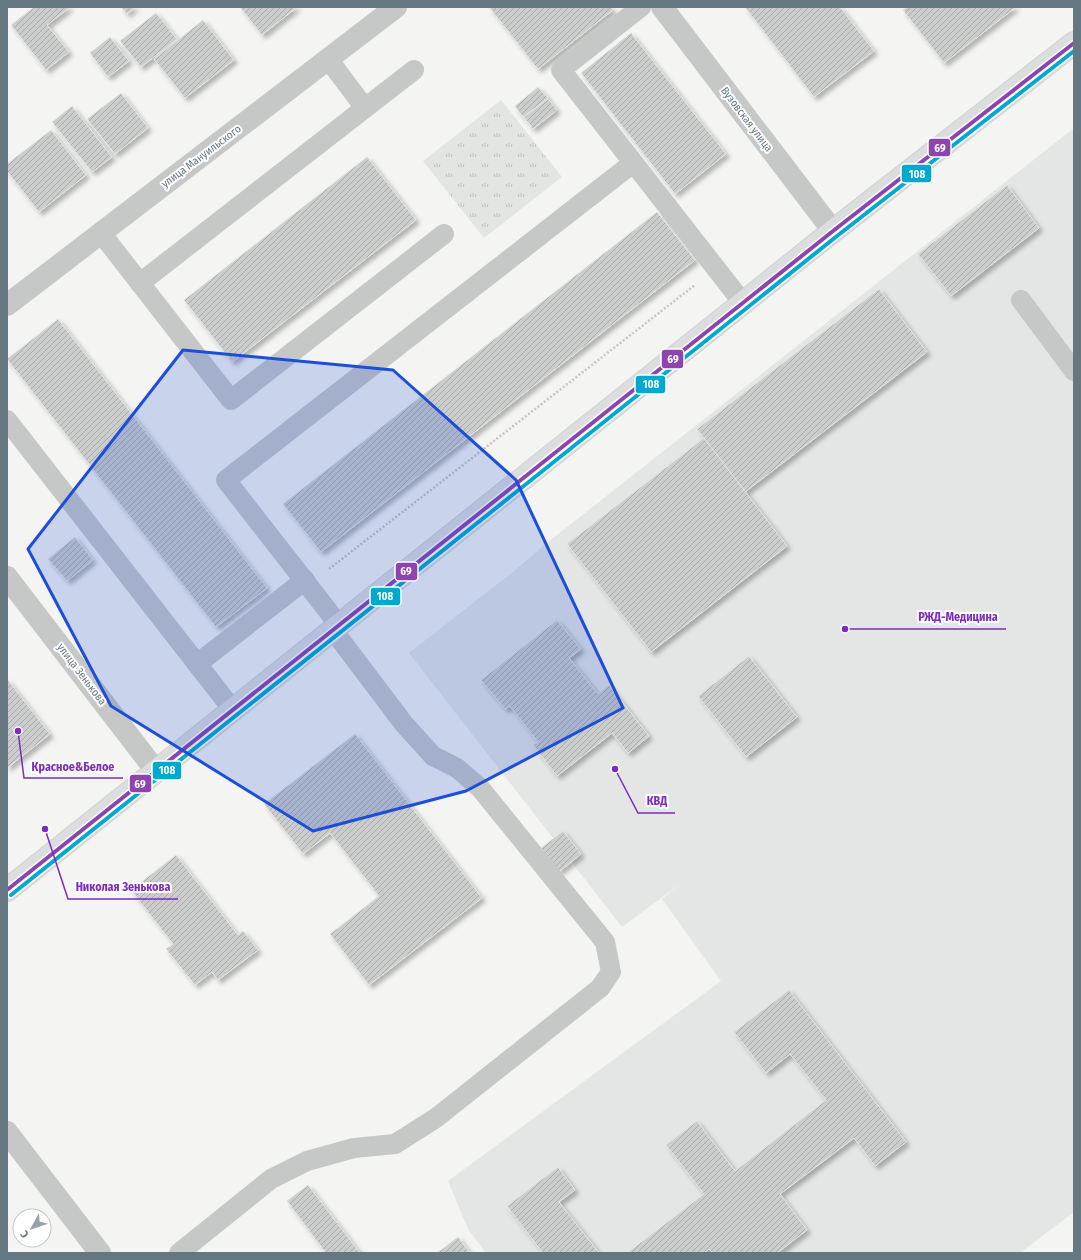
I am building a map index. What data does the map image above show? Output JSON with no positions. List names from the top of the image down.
{
  "streets": {
    "street": ["Вузовская улица", "улица Мануильского", "улица Зенькова"]
  },
  "places": [
    "РЖД-Медицина",
    "Красное&Белое",
    "КВД",
    "Николая Зенькова"
  ],
  "lines": ["transit line 69", "transit line 108"],
  "north": "bottom left"
}
